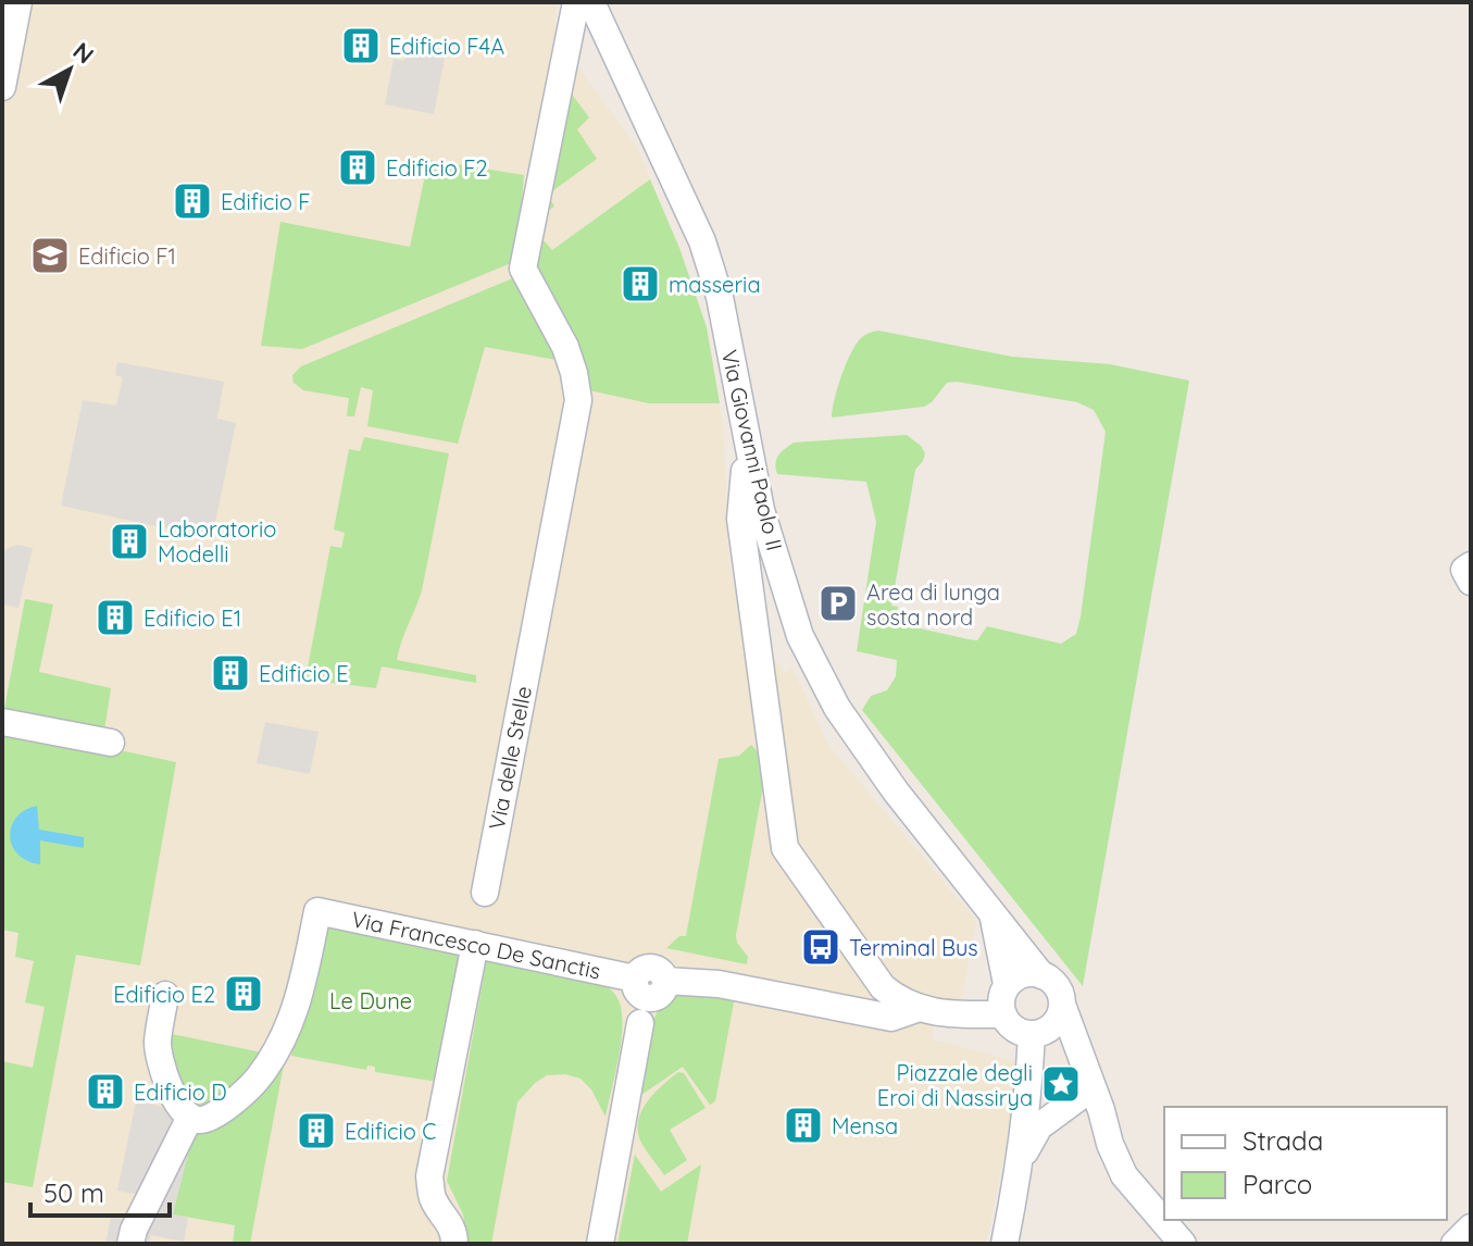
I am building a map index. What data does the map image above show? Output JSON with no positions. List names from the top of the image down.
{
  "streets": {
    "street": ["Via Giovanni Paolo II", "Via delle Stelle", "Via Francesco De Sanctis"]
  },
  "crossings": [
    ["Via Giovanni Paolo II", "Via Francesco De Sanctis"]
  ],
  "parks": ["Le Dune"],
  "places": {
    "building": [
      "Edificio F4A",
      "Edificio F2",
      "Edificio F",
      "masseria",
      "Laboratorio Modelli",
      "Edificio E1",
      "Edificio E",
      "Edificio E2",
      "Edificio D",
      "Mensa",
      "Edificio C"
    ],
    "school or university": ["Edificio F1"],
    "parking": ["Area di lunga sosta nord"],
    "bus stop": ["Terminal Bus"],
    "place": ["Piazzale degli Eroi di Nassirya"]
  },
  "legend": ["Strada", "Parco"],
  "scale_bar": "50 m",
  "north": "top right"
}
